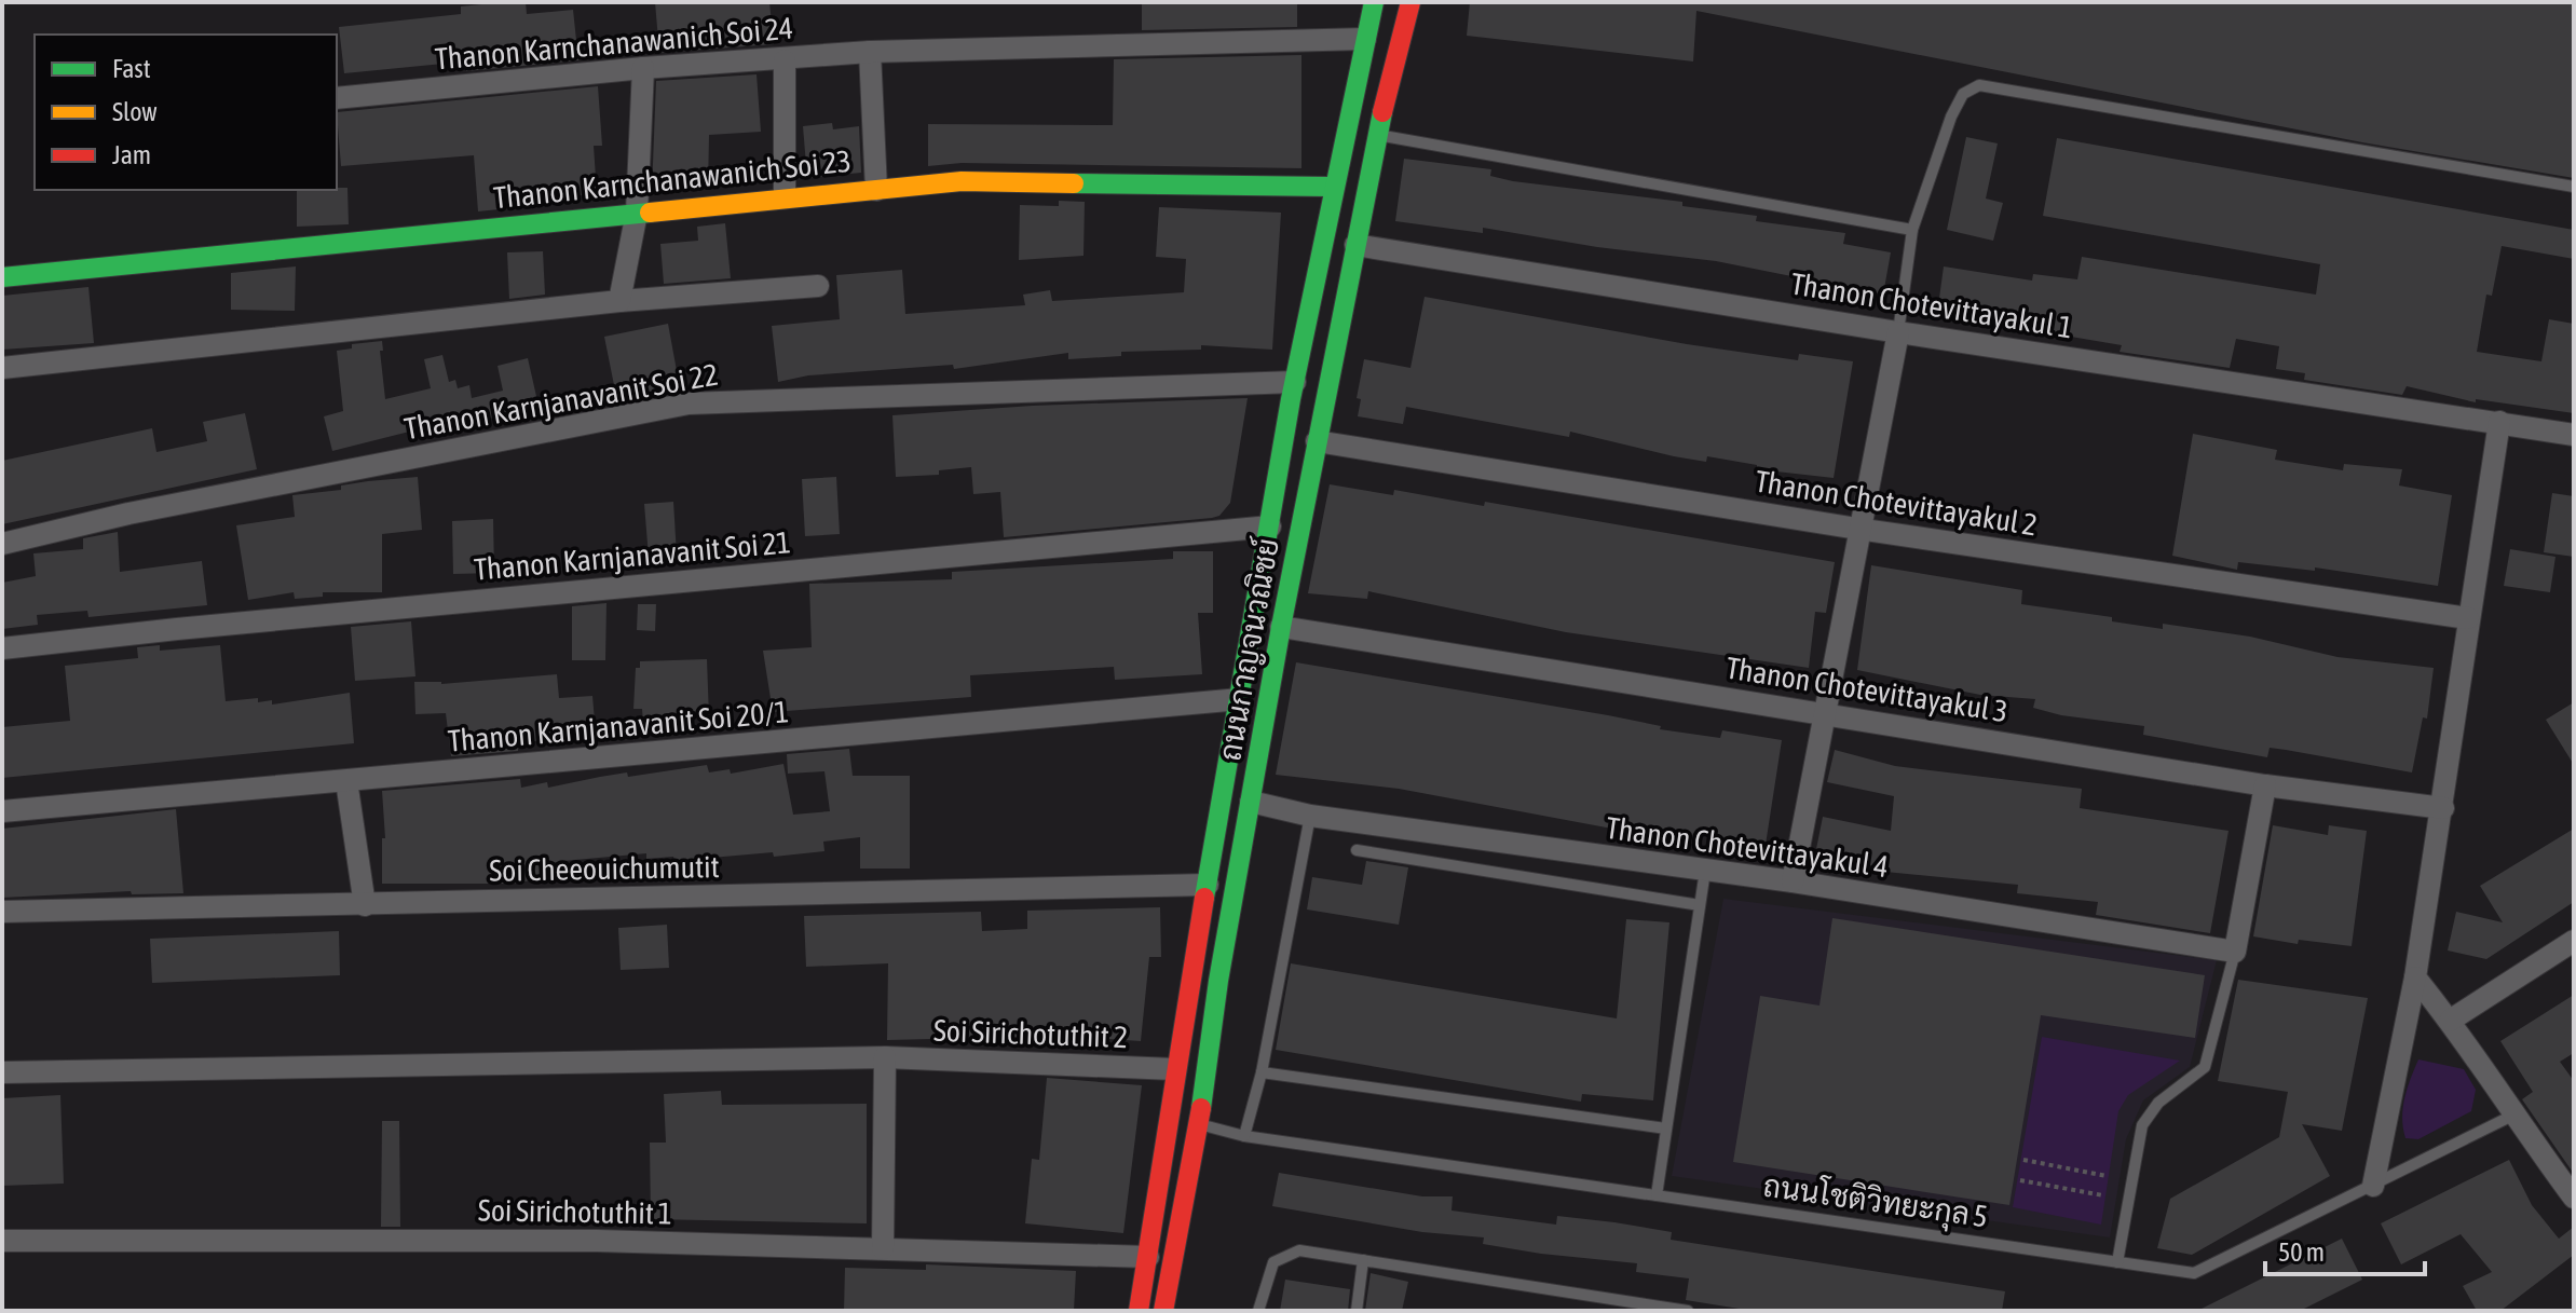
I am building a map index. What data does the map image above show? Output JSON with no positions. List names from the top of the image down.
{
  "streets": {
    "main road": ["Thanon Karnchanawanich Soi 23", "ถนนกาญจนวณิชย์"],
    "street": [
      "Thanon Karnchanawanich Soi 24",
      "Thanon Chotevittayakul 1",
      "Thanon Karnjanavanit Soi 22",
      "Thanon Chotevittayakul 2",
      "Thanon Karnjanavanit Soi 21",
      "Thanon Chotevittayakul 3",
      "Thanon Karnjanavanit Soi 20/1",
      "Thanon Chotevittayakul 4",
      "Soi Cheeouichumutit",
      "Soi Sirichotuthit 2",
      "Soi Sirichotuthit 1"
    ],
    "lane": ["ถนนโชติวิทยะกุล 5"]
  },
  "crossings": [
    ["Thanon Karnchanawanich Soi 24", "ถนนกาญจนวณิชย์"],
    ["Thanon Karnchanawanich Soi 23", "ถนนกาญจนวณิชย์"],
    ["Thanon Chotevittayakul 1", "ถนนกาญจนวณิชย์"],
    ["Thanon Karnjanavanit Soi 22", "ถนนกาญจนวณิชย์"],
    ["Thanon Chotevittayakul 2", "ถนนกาญจนวณิชย์"],
    ["Thanon Karnjanavanit Soi 21", "ถนนกาญจนวณิชย์"],
    ["ถนนกาญจนวณิชย์", "Thanon Chotevittayakul 3"],
    ["ถนนกาญจนวณิชย์", "Thanon Karnjanavanit Soi 20/1"],
    ["ถนนกาญจนวณิชย์", "Thanon Chotevittayakul 4"],
    ["ถนนกาญจนวณิชย์", "Soi Cheeouichumutit"],
    ["ถนนกาญจนวณิชย์", "Soi Sirichotuthit 2"],
    ["ถนนกาญจนวณิชย์", "ถนนโชติวิทยะกุล 5"],
    ["ถนนกาญจนวณิชย์", "Soi Sirichotuthit 1"]
  ],
  "legend": ["Fast", "Slow", "Jam"],
  "scale_bar": "50 m"
}
